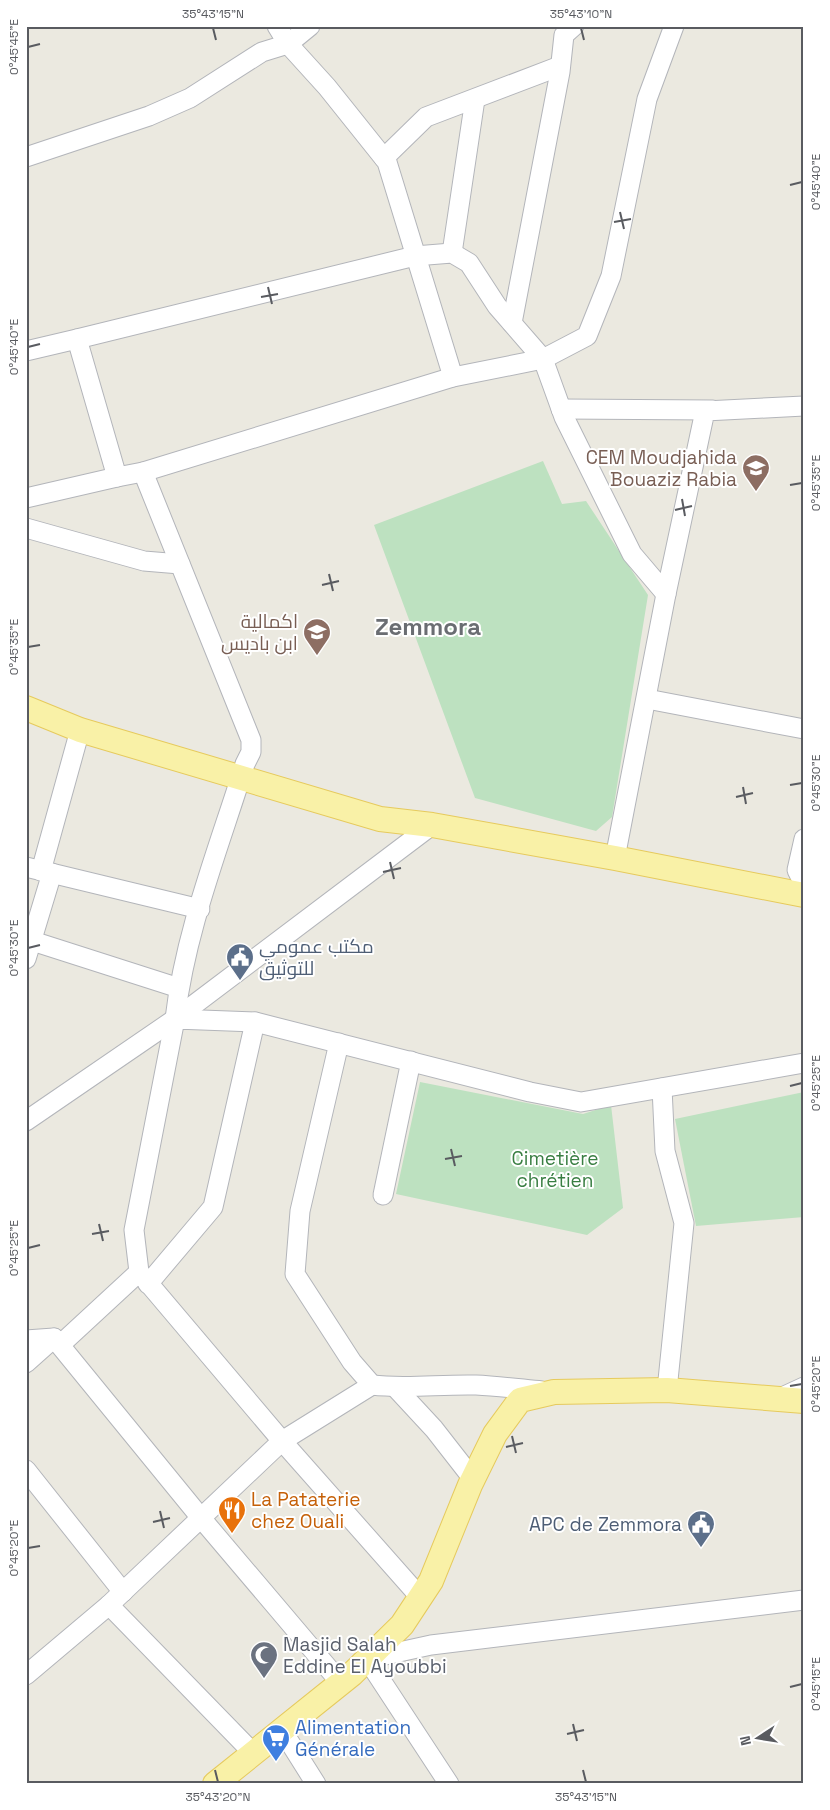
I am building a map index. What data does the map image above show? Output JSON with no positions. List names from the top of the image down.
{
  "districts": ["Zemmora"],
  "parks": ["Cimetière chrétien"],
  "places": {
    "school or university": ["CEM Moudjahida Bouaziz Rabia", "اكمالية ابن باديس"],
    "public building": ["مكتب عمومي للتوثيق", "APC de Zemmora"],
    "restaurant": ["La Pataterie chez Ouali"],
    "mosque": ["Masjid Salah Eddine El Ayoubbi"],
    "supermarket": ["Alimentation Générale"]
  },
  "north": "left",
  "coordinates": [
    "35°43'15\"N",
    "35°43'10\"N",
    "0°45'45\"E",
    "0°45'40\"E",
    "0°45'35\"E",
    "0°45'30\"E",
    "0°45'25\"E",
    "0°45'20\"E",
    "0°45'15\"E",
    "35°43'20\"N"
  ]
}
